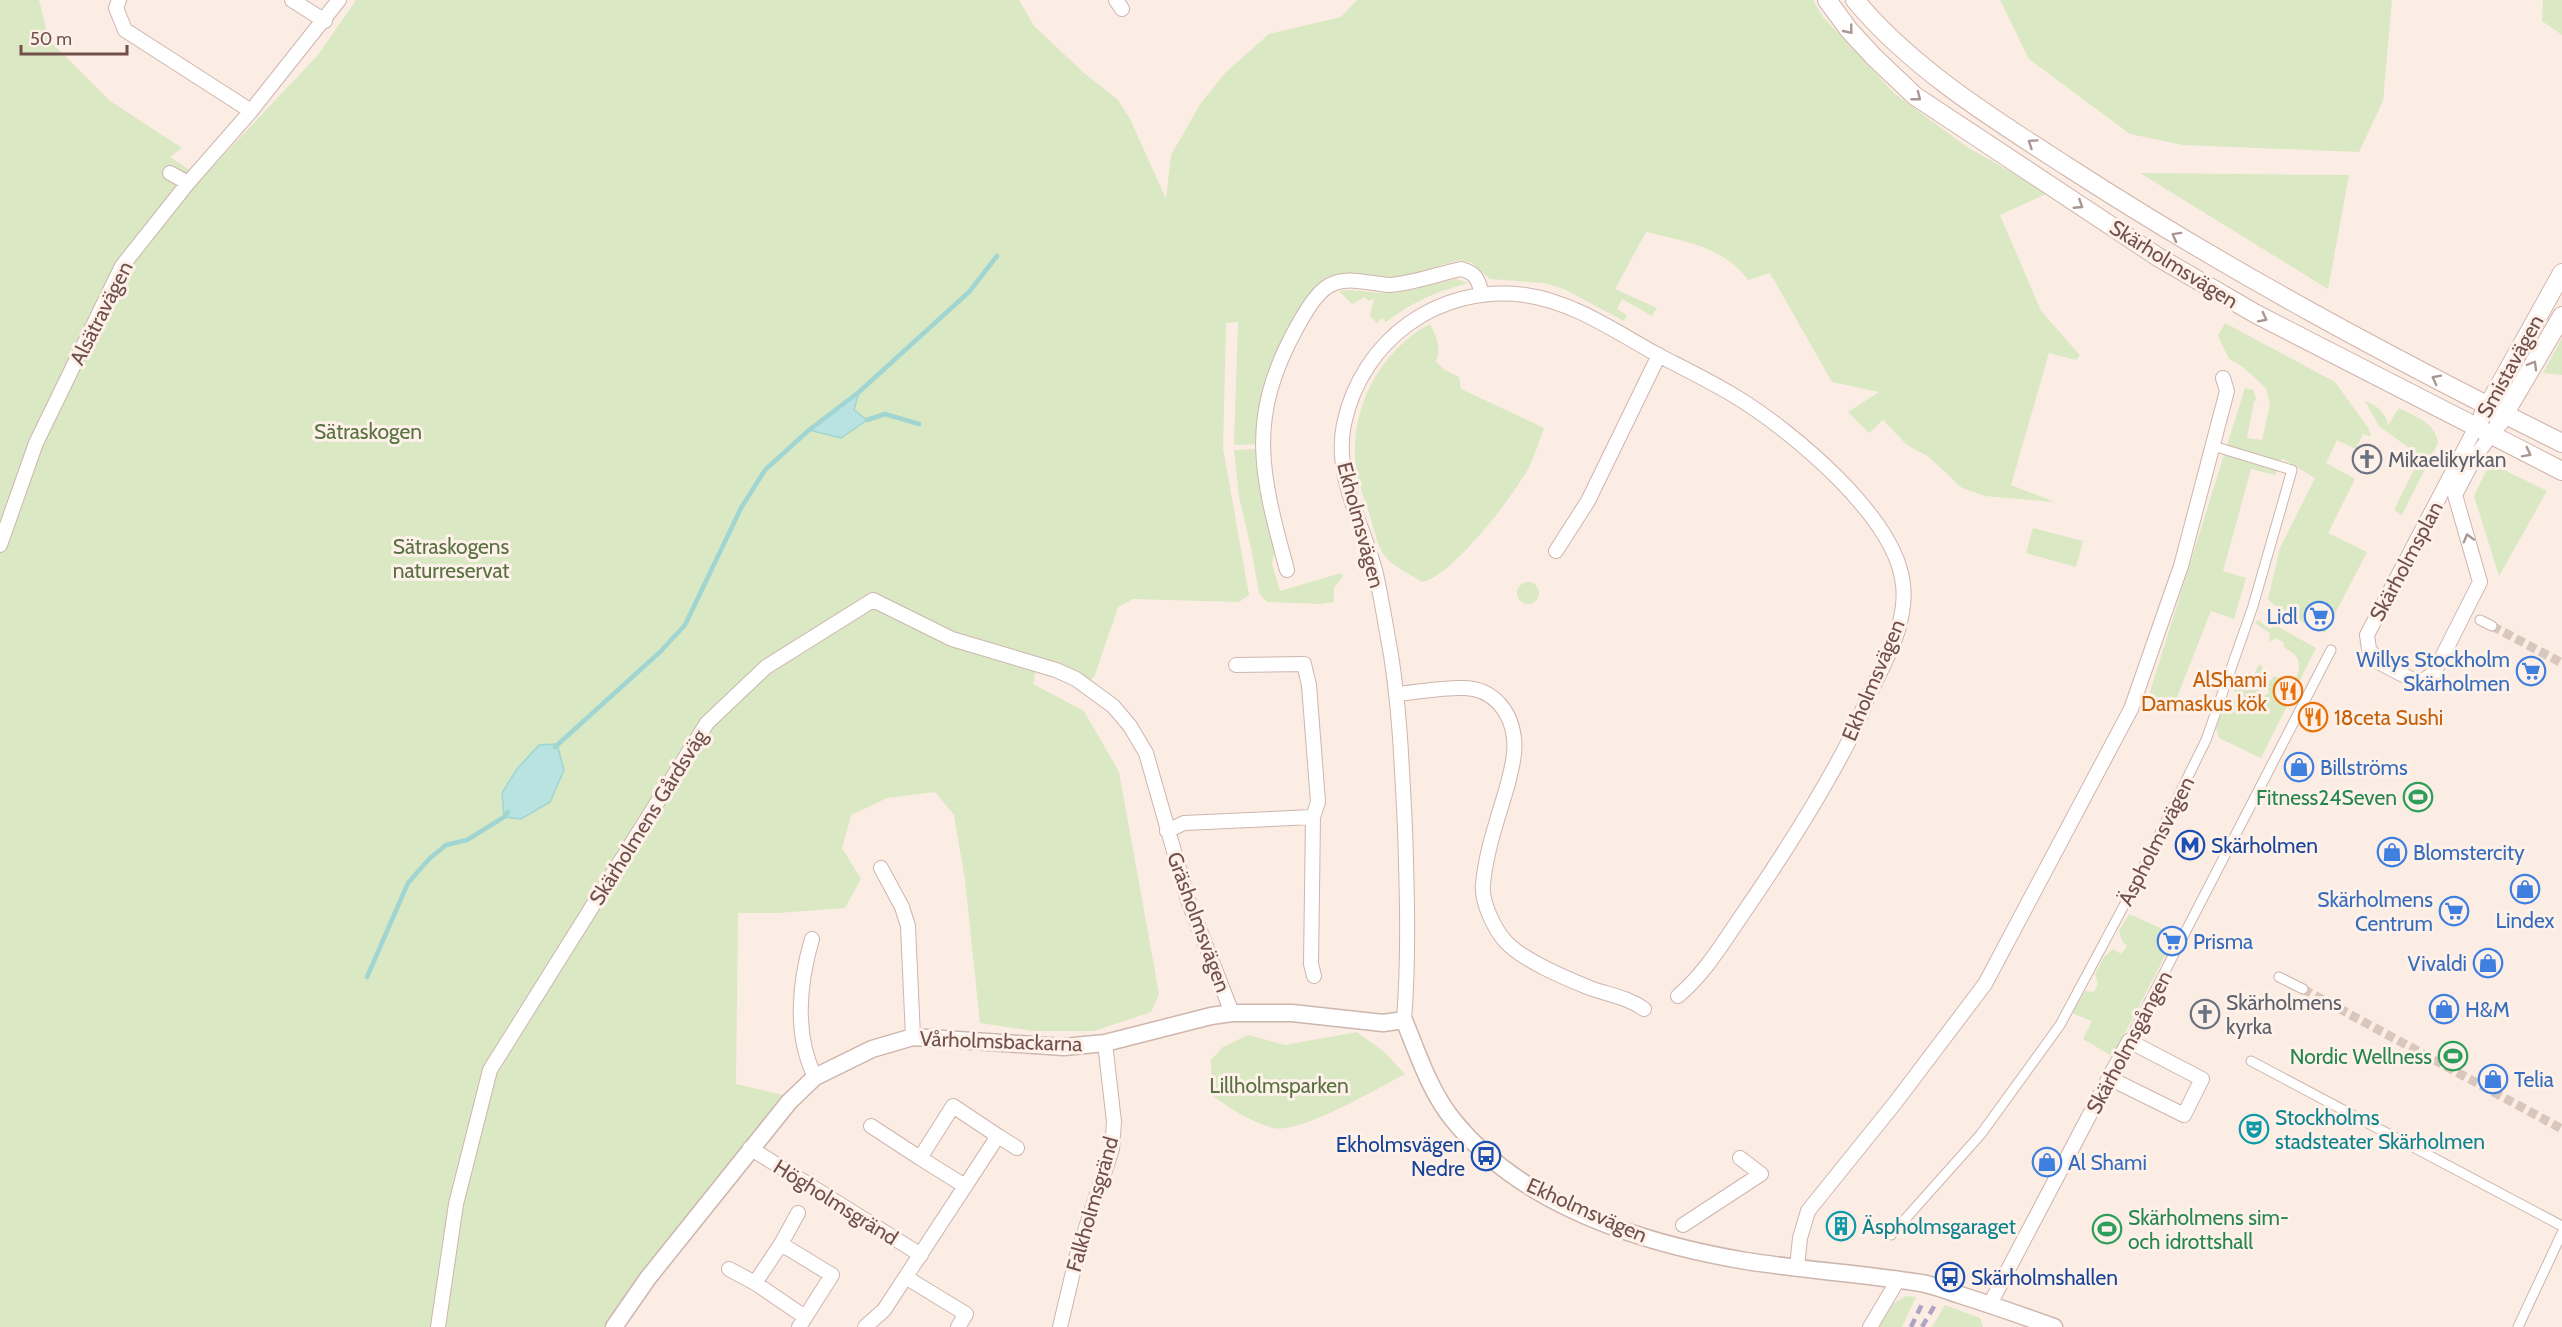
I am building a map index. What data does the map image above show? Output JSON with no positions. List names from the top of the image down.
{
  "streets": {
    "main road": ["Skärholmsvägen", "Smistavägen"],
    "street": [
      "Alsätravägen",
      "Ekholmsvägen",
      "Skärholmsplan",
      "Skärholmens Gårdsväg",
      "Äspholmsvägen",
      "Gräsholmsvägen",
      "Vårholmsbackarna",
      "Skärholmsgången",
      "Högholmsgränd",
      "Falkholmsgränd"
    ]
  },
  "crossings": [
    ["Skärholmsvägen", "Smistavägen"],
    ["Skärholmsvägen", "Skärholmsplan"],
    ["Smistavägen", "Skärholmsplan"],
    ["Ekholmsvägen", "Vårholmsbackarna"],
    ["Ekholmsvägen", "Skärholmsgången"],
    ["Skärholmens Gårdsväg", "Gräsholmsvägen"],
    ["Gräsholmsvägen", "Vårholmsbackarna"],
    ["Vårholmsbackarna", "Högholmsgränd"],
    ["Vårholmsbackarna", "Falkholmsgränd"]
  ],
  "parks": ["Sätraskogen", "Sätraskogens naturreservat", "Lillholmsparken"],
  "places": {
    "church": ["Mikaelikyrkan", "Skärholmens kyrka"],
    "supermarket": [
      "Lidl",
      "Willys Stockholm Skärholmen",
      "Skärholmens Centrum",
      "Prisma"
    ],
    "restaurant": ["AlShami Damaskus kök", "18ceta Sushi"],
    "shop": [
      "Billströms",
      "Blomstercity",
      "Lindex",
      "Vivaldi",
      "H&M",
      "Telia",
      "Al Shami"
    ],
    "sports": ["Fitness24Seven", "Nordic Wellness", "Skärholmens sim- och idrottshall"],
    "metro station": ["Skärholmen"],
    "theatre": ["Stockholms stadsteater Skärholmen"],
    "bus stop": ["Ekholmsvägen Nedre", "Skärholmshallen"],
    "building": ["Äspholmsgaraget"]
  },
  "scale_bar": "50 m"
}
